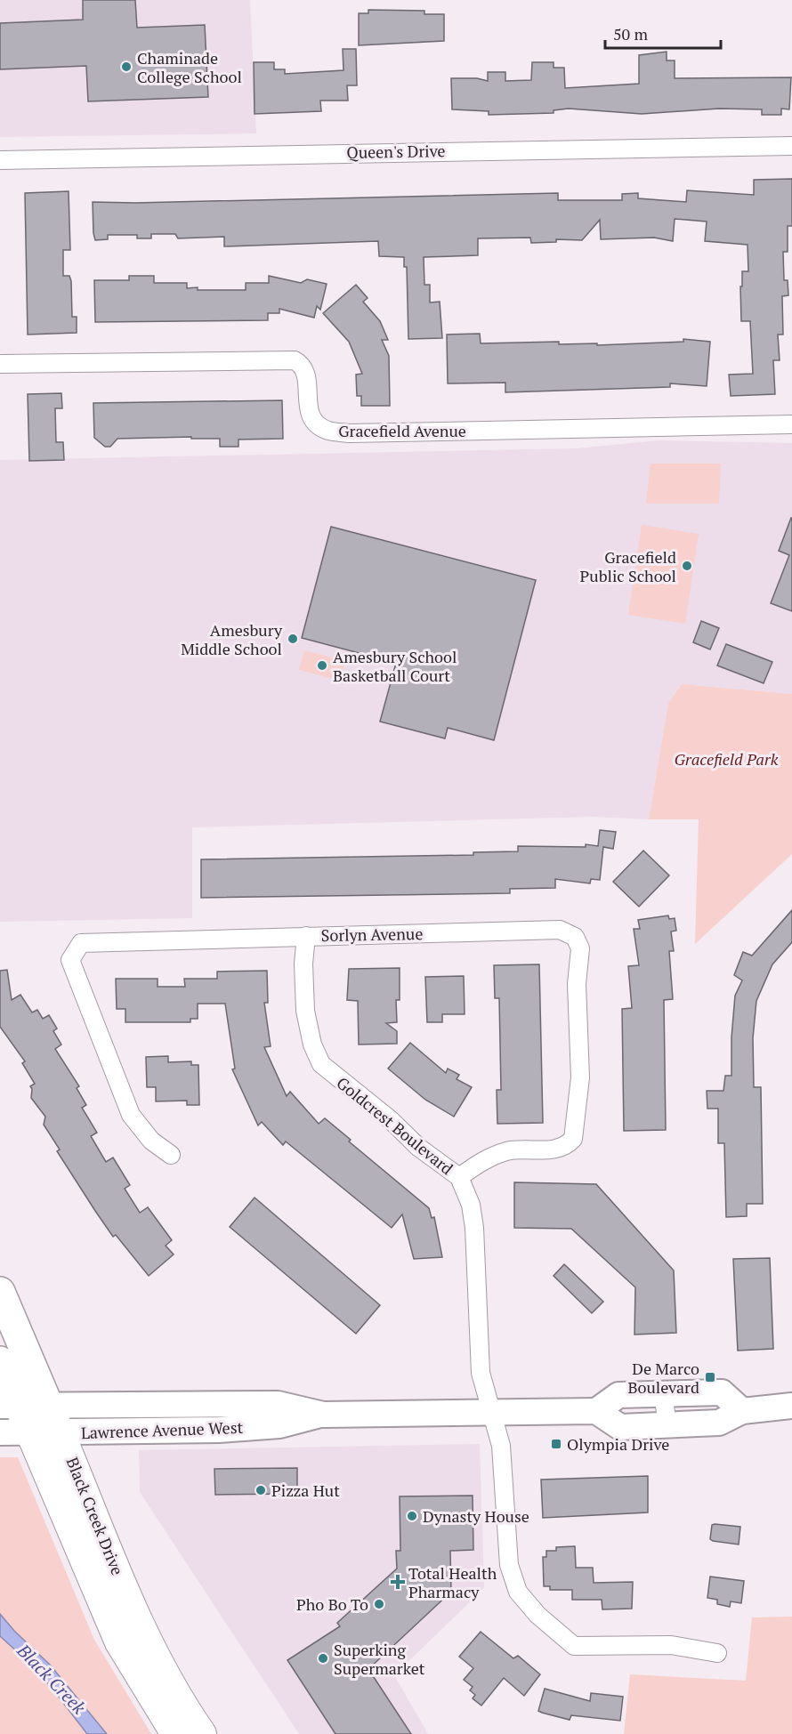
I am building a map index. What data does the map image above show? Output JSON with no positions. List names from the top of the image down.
{
  "streets": {
    "highway": ["Black Creek Drive"],
    "main road": ["Lawrence Avenue West"],
    "street": [
      "Queen's Drive",
      "Gracefield Avenue",
      "Sorlyn Avenue",
      "Goldcrest Boulevard"
    ]
  },
  "crossings": [
    ["Sorlyn Avenue", "Goldcrest Boulevard"],
    ["Goldcrest Boulevard", "Lawrence Avenue West"],
    ["Lawrence Avenue West", "Black Creek Drive"]
  ],
  "water": ["Black Creek"],
  "parks": ["Gracefield Park"],
  "places": {
    "other": [
      "Chaminade College School",
      "Gracefield Public School",
      "Amesbury Middle School",
      "Amesbury School Basketball Court",
      "Pizza Hut",
      "Dynasty House",
      "Pho Bo To",
      "Superking Supermarket"
    ],
    "transit": ["De Marco Boulevard", "Olympia Drive"],
    "health": ["Total Health Pharmacy"]
  },
  "scale_bar": "50 m"
}
